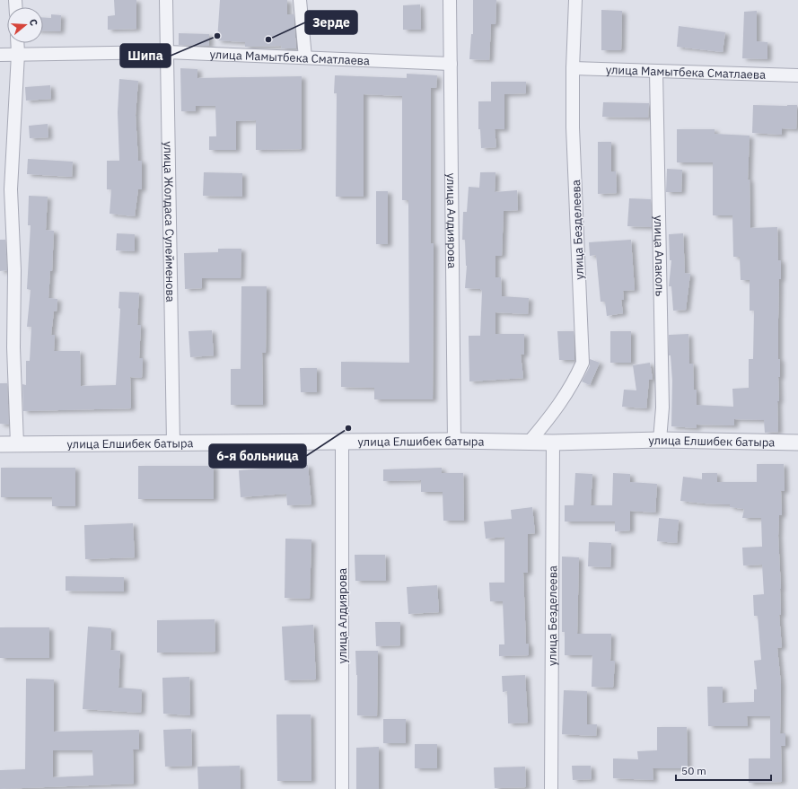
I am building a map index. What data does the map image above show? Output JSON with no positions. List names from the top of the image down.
{
  "streets": {
    "street": [
      "улица Мамытбека Сматлаева",
      "улица Алдиярова",
      "улица Жолдаса Сулейменова",
      "улица Безделеева",
      "улица Алаколь",
      "улица Елшибек батыра"
    ]
  },
  "crossings": [
    ["улица Мамытбека Сматлаева", "улица Алдиярова"],
    ["улица Мамытбека Сматлаева", "улица Жолдаса Сулейменова"],
    ["улица Мамытбека Сматлаева", "улица Безделеева"],
    ["улица Мамытбека Сматлаева", "улица Алаколь"],
    ["улица Алдиярова", "улица Елшибек батыра"],
    ["улица Жолдаса Сулейменова", "улица Елшибек батыра"],
    ["улица Безделеева", "улица Елшибек батыра"],
    ["улица Алаколь", "улица Елшибек батыра"]
  ],
  "places": ["Шипа", "Зерде", "6-я больница"],
  "scale_bar": "50 m",
  "north": "right"
}
